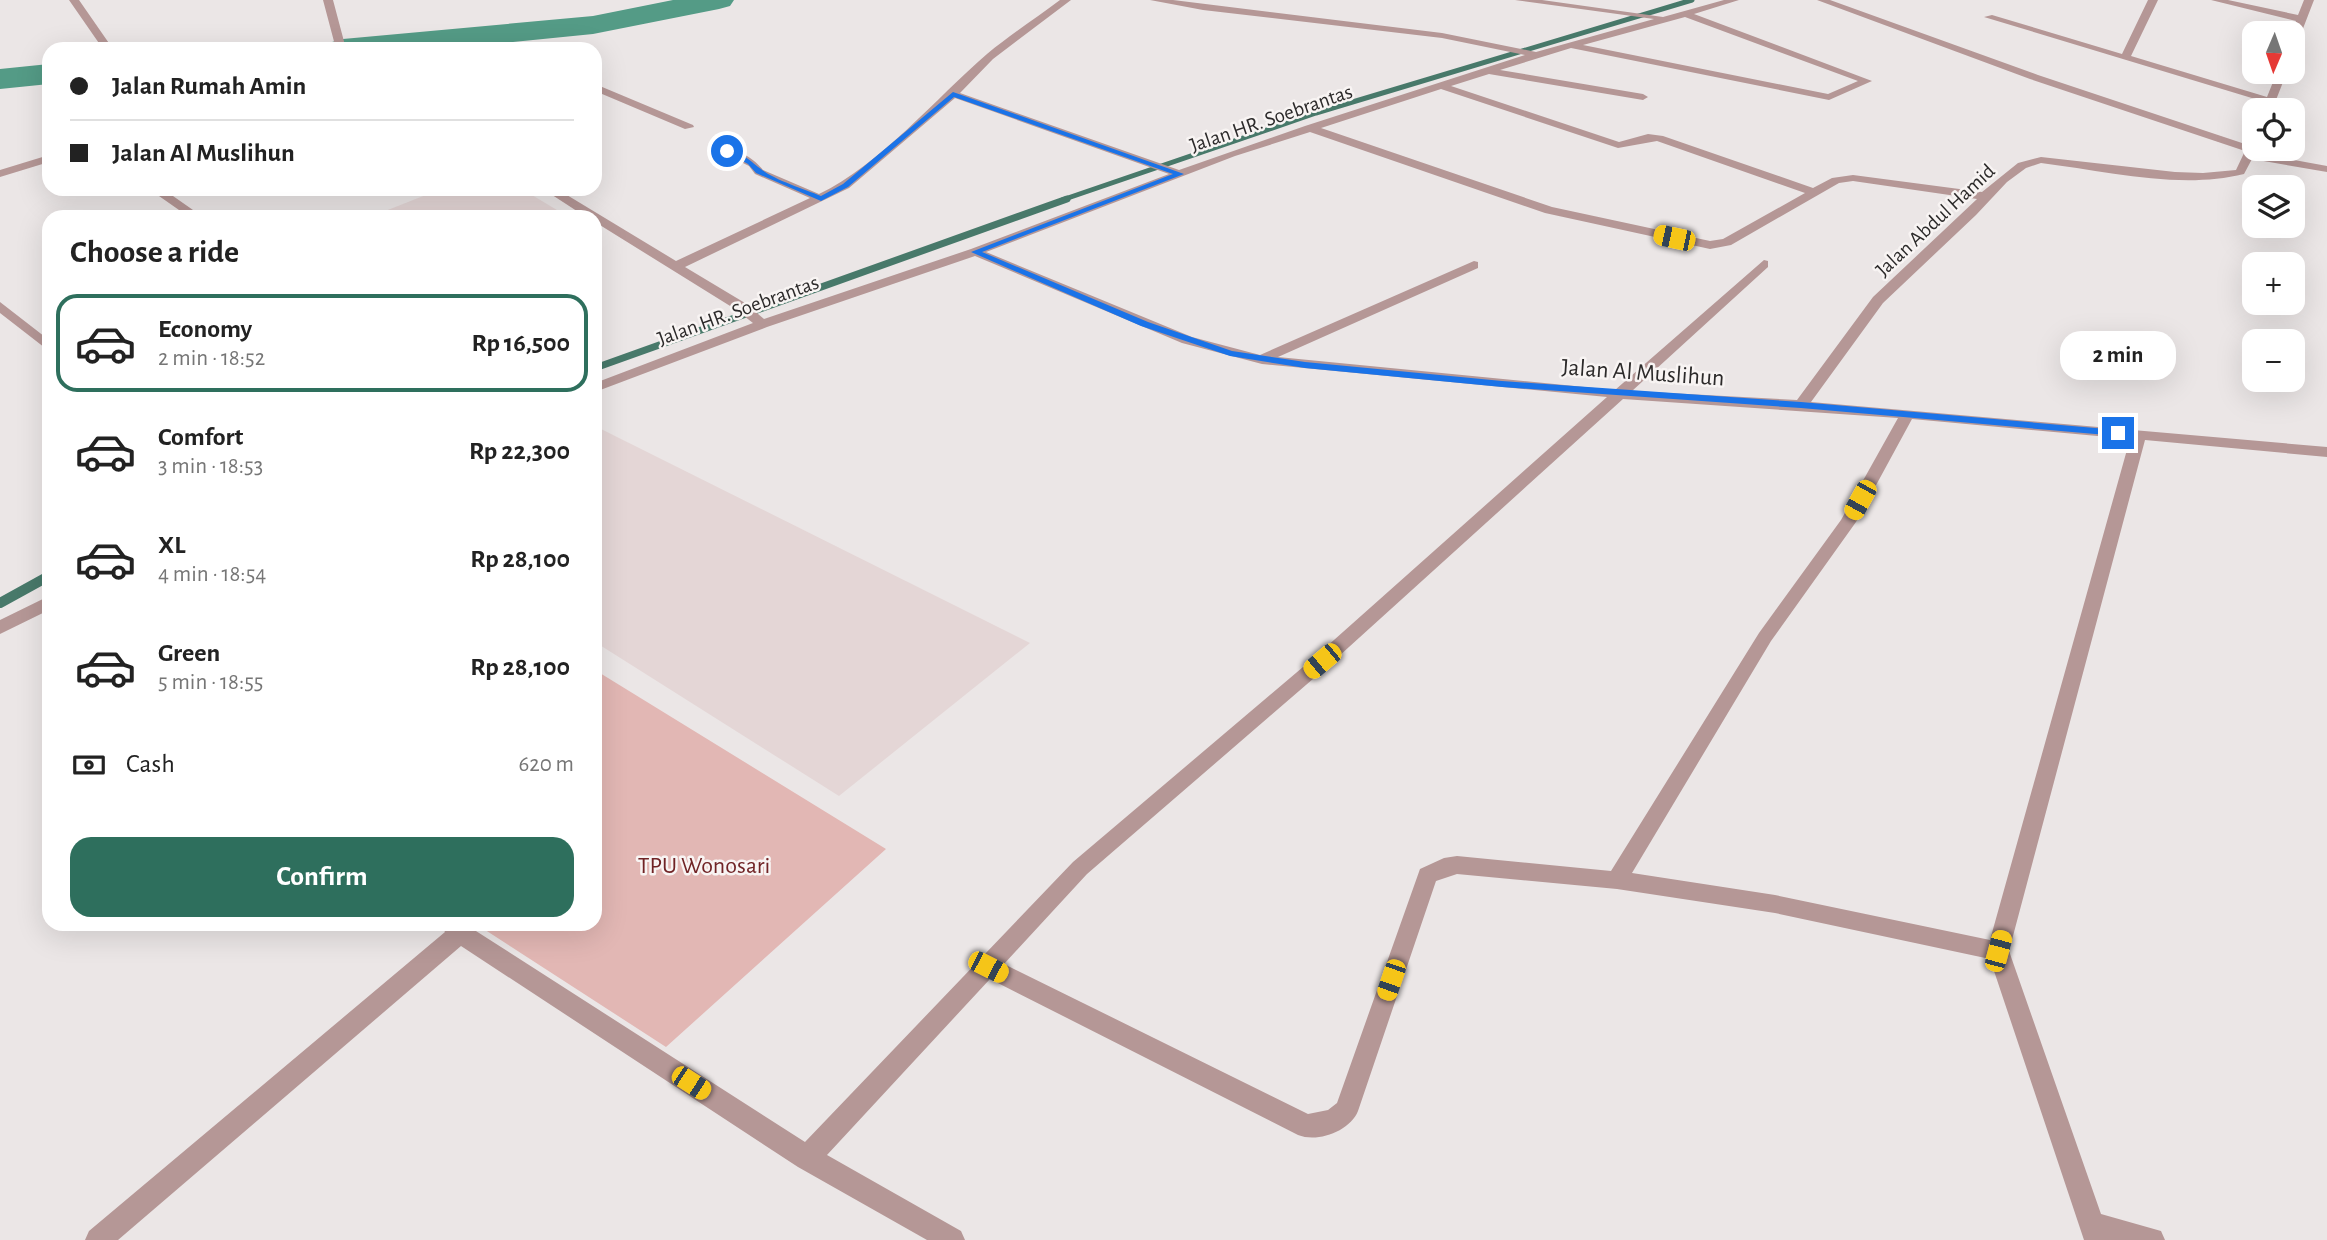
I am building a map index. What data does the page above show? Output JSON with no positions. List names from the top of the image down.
{
  "streets": {
    "street": ["Jalan HR. Soebrantas", "Jalan Abdul Hamid", "Jalan Al Muslihun"]
  },
  "crossings": [
    ["Jalan HR. Soebrantas", "Jalan Al Muslihun"],
    ["Jalan Abdul Hamid", "Jalan Al Muslihun"]
  ],
  "parks": ["TPU Wonosari"],
  "north": "bottom",
  "page": {
    "map_buttons": ["+", "−"],
    "banner": ["Jalan Rumah Amin", "Jalan Al Muslihun"],
    "heading": "Choose a ride",
    "list": [
      {
        "name": "Economy",
        "note": "2 min · 18:52",
        "value": "Rp 16,500"
      },
      {
        "name": "Comfort",
        "note": "3 min · 18:53",
        "value": "Rp 22,300"
      },
      {
        "name": "XL",
        "note": "4 min · 18:54",
        "value": "Rp 28,100"
      },
      {
        "name": "Green",
        "note": "5 min · 18:55",
        "value": "Rp 28,100"
      }
    ],
    "bubble": "2 min",
    "pay": ["Cash", "620 m"],
    "buttons": "Confirm"
  }
}
